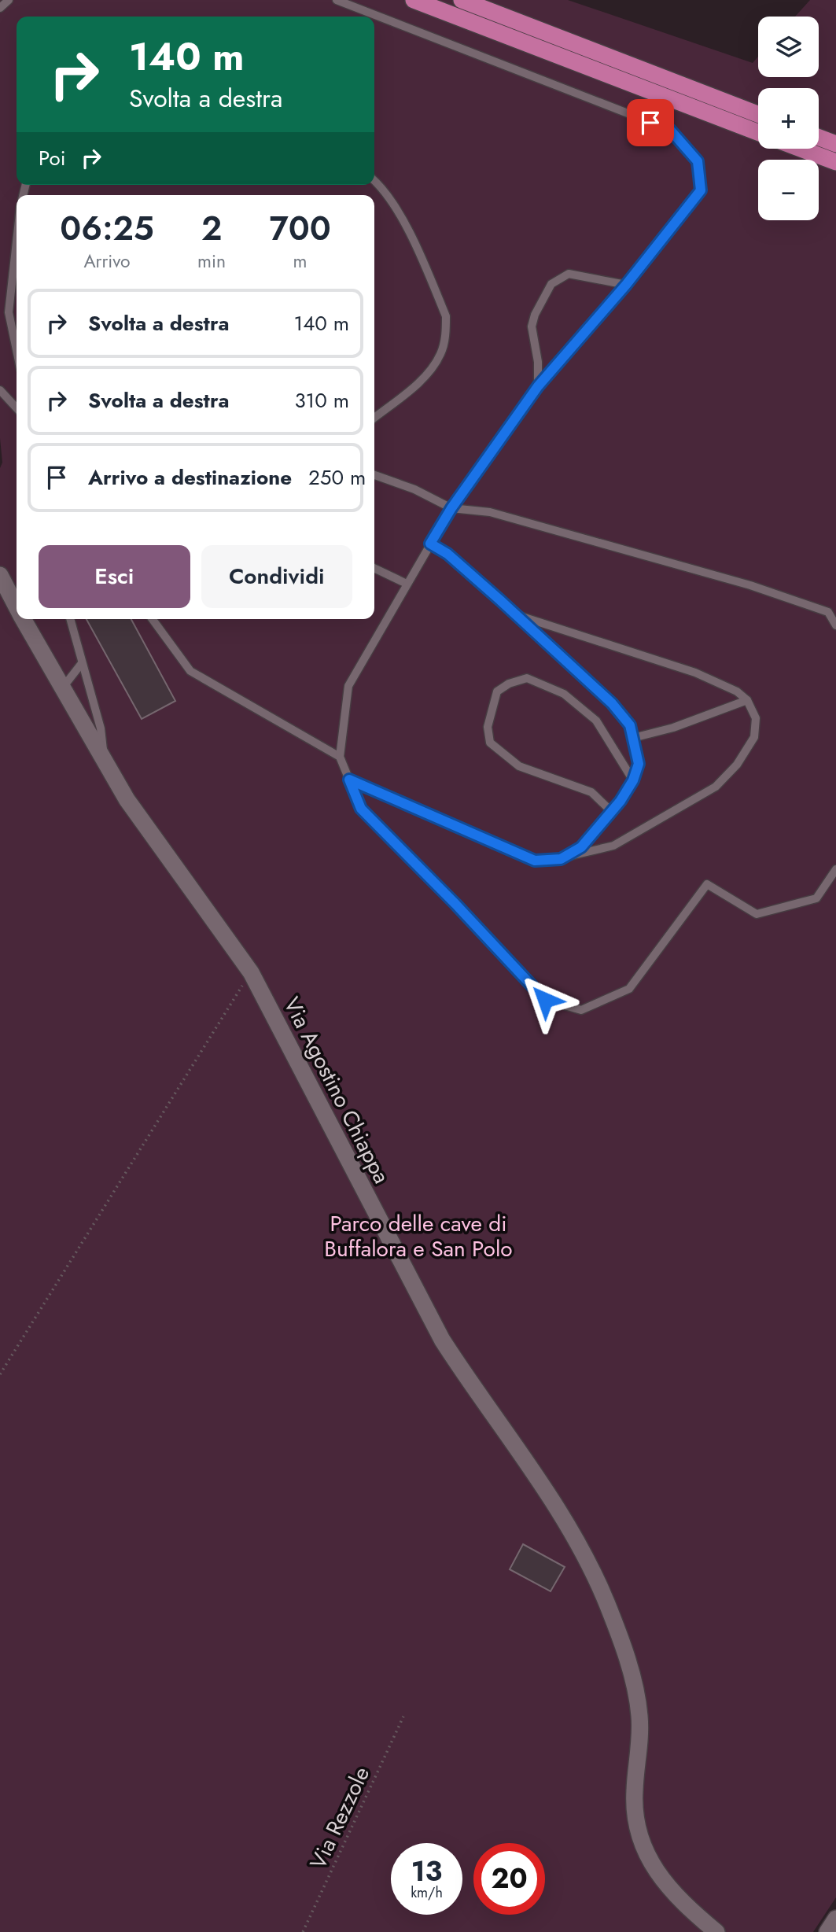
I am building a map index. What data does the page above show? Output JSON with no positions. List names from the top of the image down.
{
  "streets": {
    "street": ["Via Agostino Chiappa"],
    "path": ["Via Rezzole"]
  },
  "parks": ["Parco delle cave di Buffalora e San Polo"],
  "page": {
    "map_buttons": ["+", "−"],
    "turn": ["140 m", "Svolta a destra"],
    "then": "Poi",
    "eta": [
      "06:25",
      "Arrivo",
      "2",
      "min",
      "700",
      "m"
    ],
    "list": [
      {
        "name": "Svolta a destra",
        "value": "140 m"
      },
      {
        "name": "Svolta a destra",
        "value": "310 m"
      },
      {
        "name": "Arrivo a destinazione",
        "value": "250 m"
      }
    ],
    "buttons": ["Esci", "Condividi"],
    "speed": "13 km/h",
    "limit": "20"
  }
}
